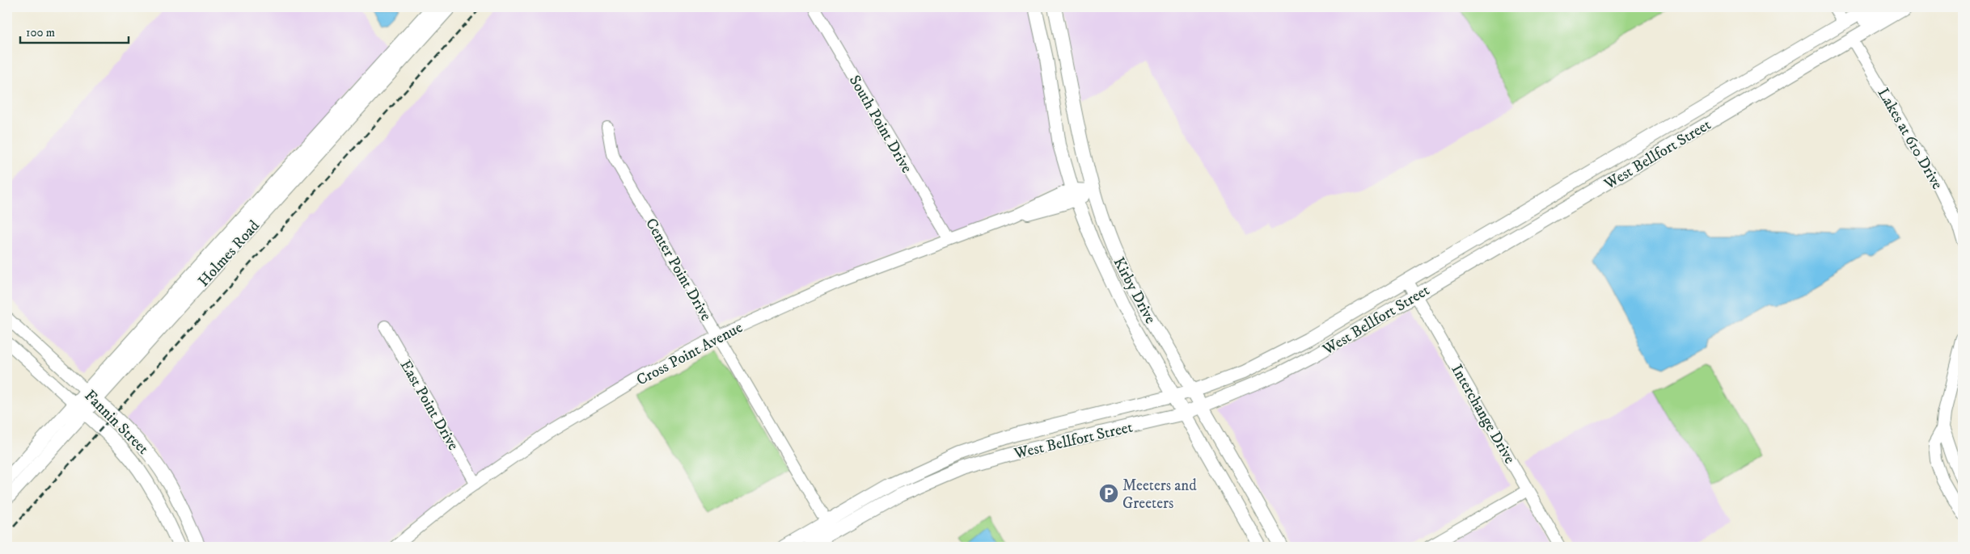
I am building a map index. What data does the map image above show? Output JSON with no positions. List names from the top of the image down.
{
  "streets": {
    "main road": [
      "West Bellfort Street",
      "Holmes Road",
      "Kirby Drive",
      "Fannin Street"
    ],
    "street": [
      "South Point Drive",
      "Lakes at 610 Drive",
      "Center Point Drive",
      "Cross Point Avenue",
      "East Point Drive",
      "Interchange Drive"
    ]
  },
  "crossings": [
    ["South Point Drive", "Cross Point Avenue"],
    ["Lakes at 610 Drive", "West Bellfort Street"],
    ["West Bellfort Street", "Center Point Drive"],
    ["West Bellfort Street", "Kirby Drive"],
    ["West Bellfort Street", "Interchange Drive"],
    ["Holmes Road", "Fannin Street"],
    ["Center Point Drive", "Cross Point Avenue"],
    ["Kirby Drive", "Cross Point Avenue"],
    ["Cross Point Avenue", "East Point Drive"]
  ],
  "places": {
    "parking": ["Meeters and Greeters"]
  },
  "scale_bar": "100 m"
}
